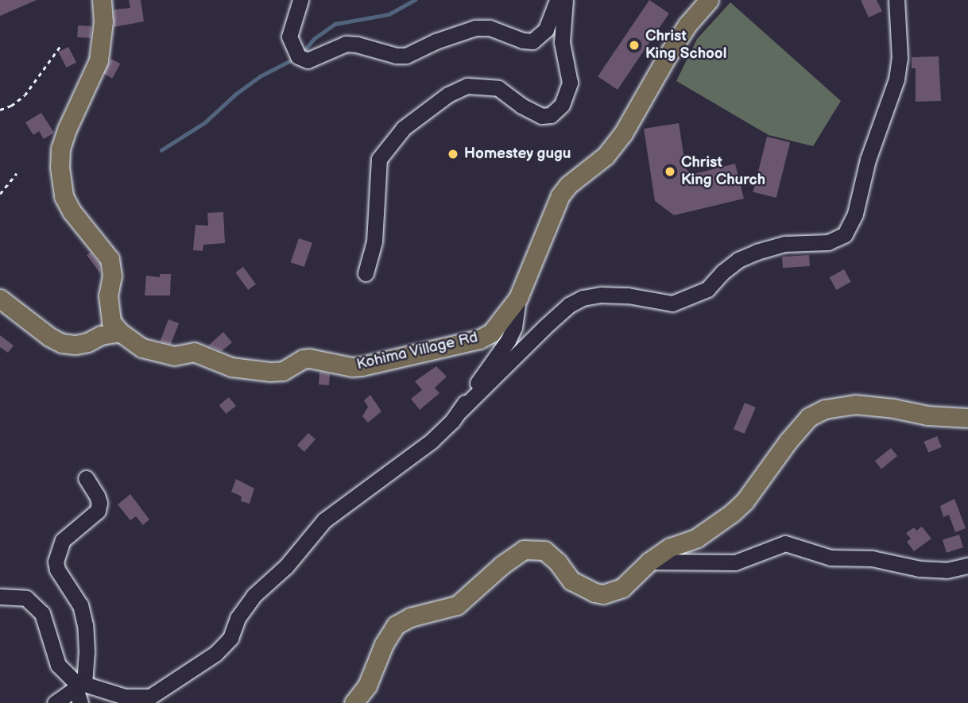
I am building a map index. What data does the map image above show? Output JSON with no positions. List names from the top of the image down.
{
  "streets": {
    "main road": ["Kohima Village Rd"]
  },
  "places": ["Christ King School", "Homestey gugu", "Christ King Church"]
}
